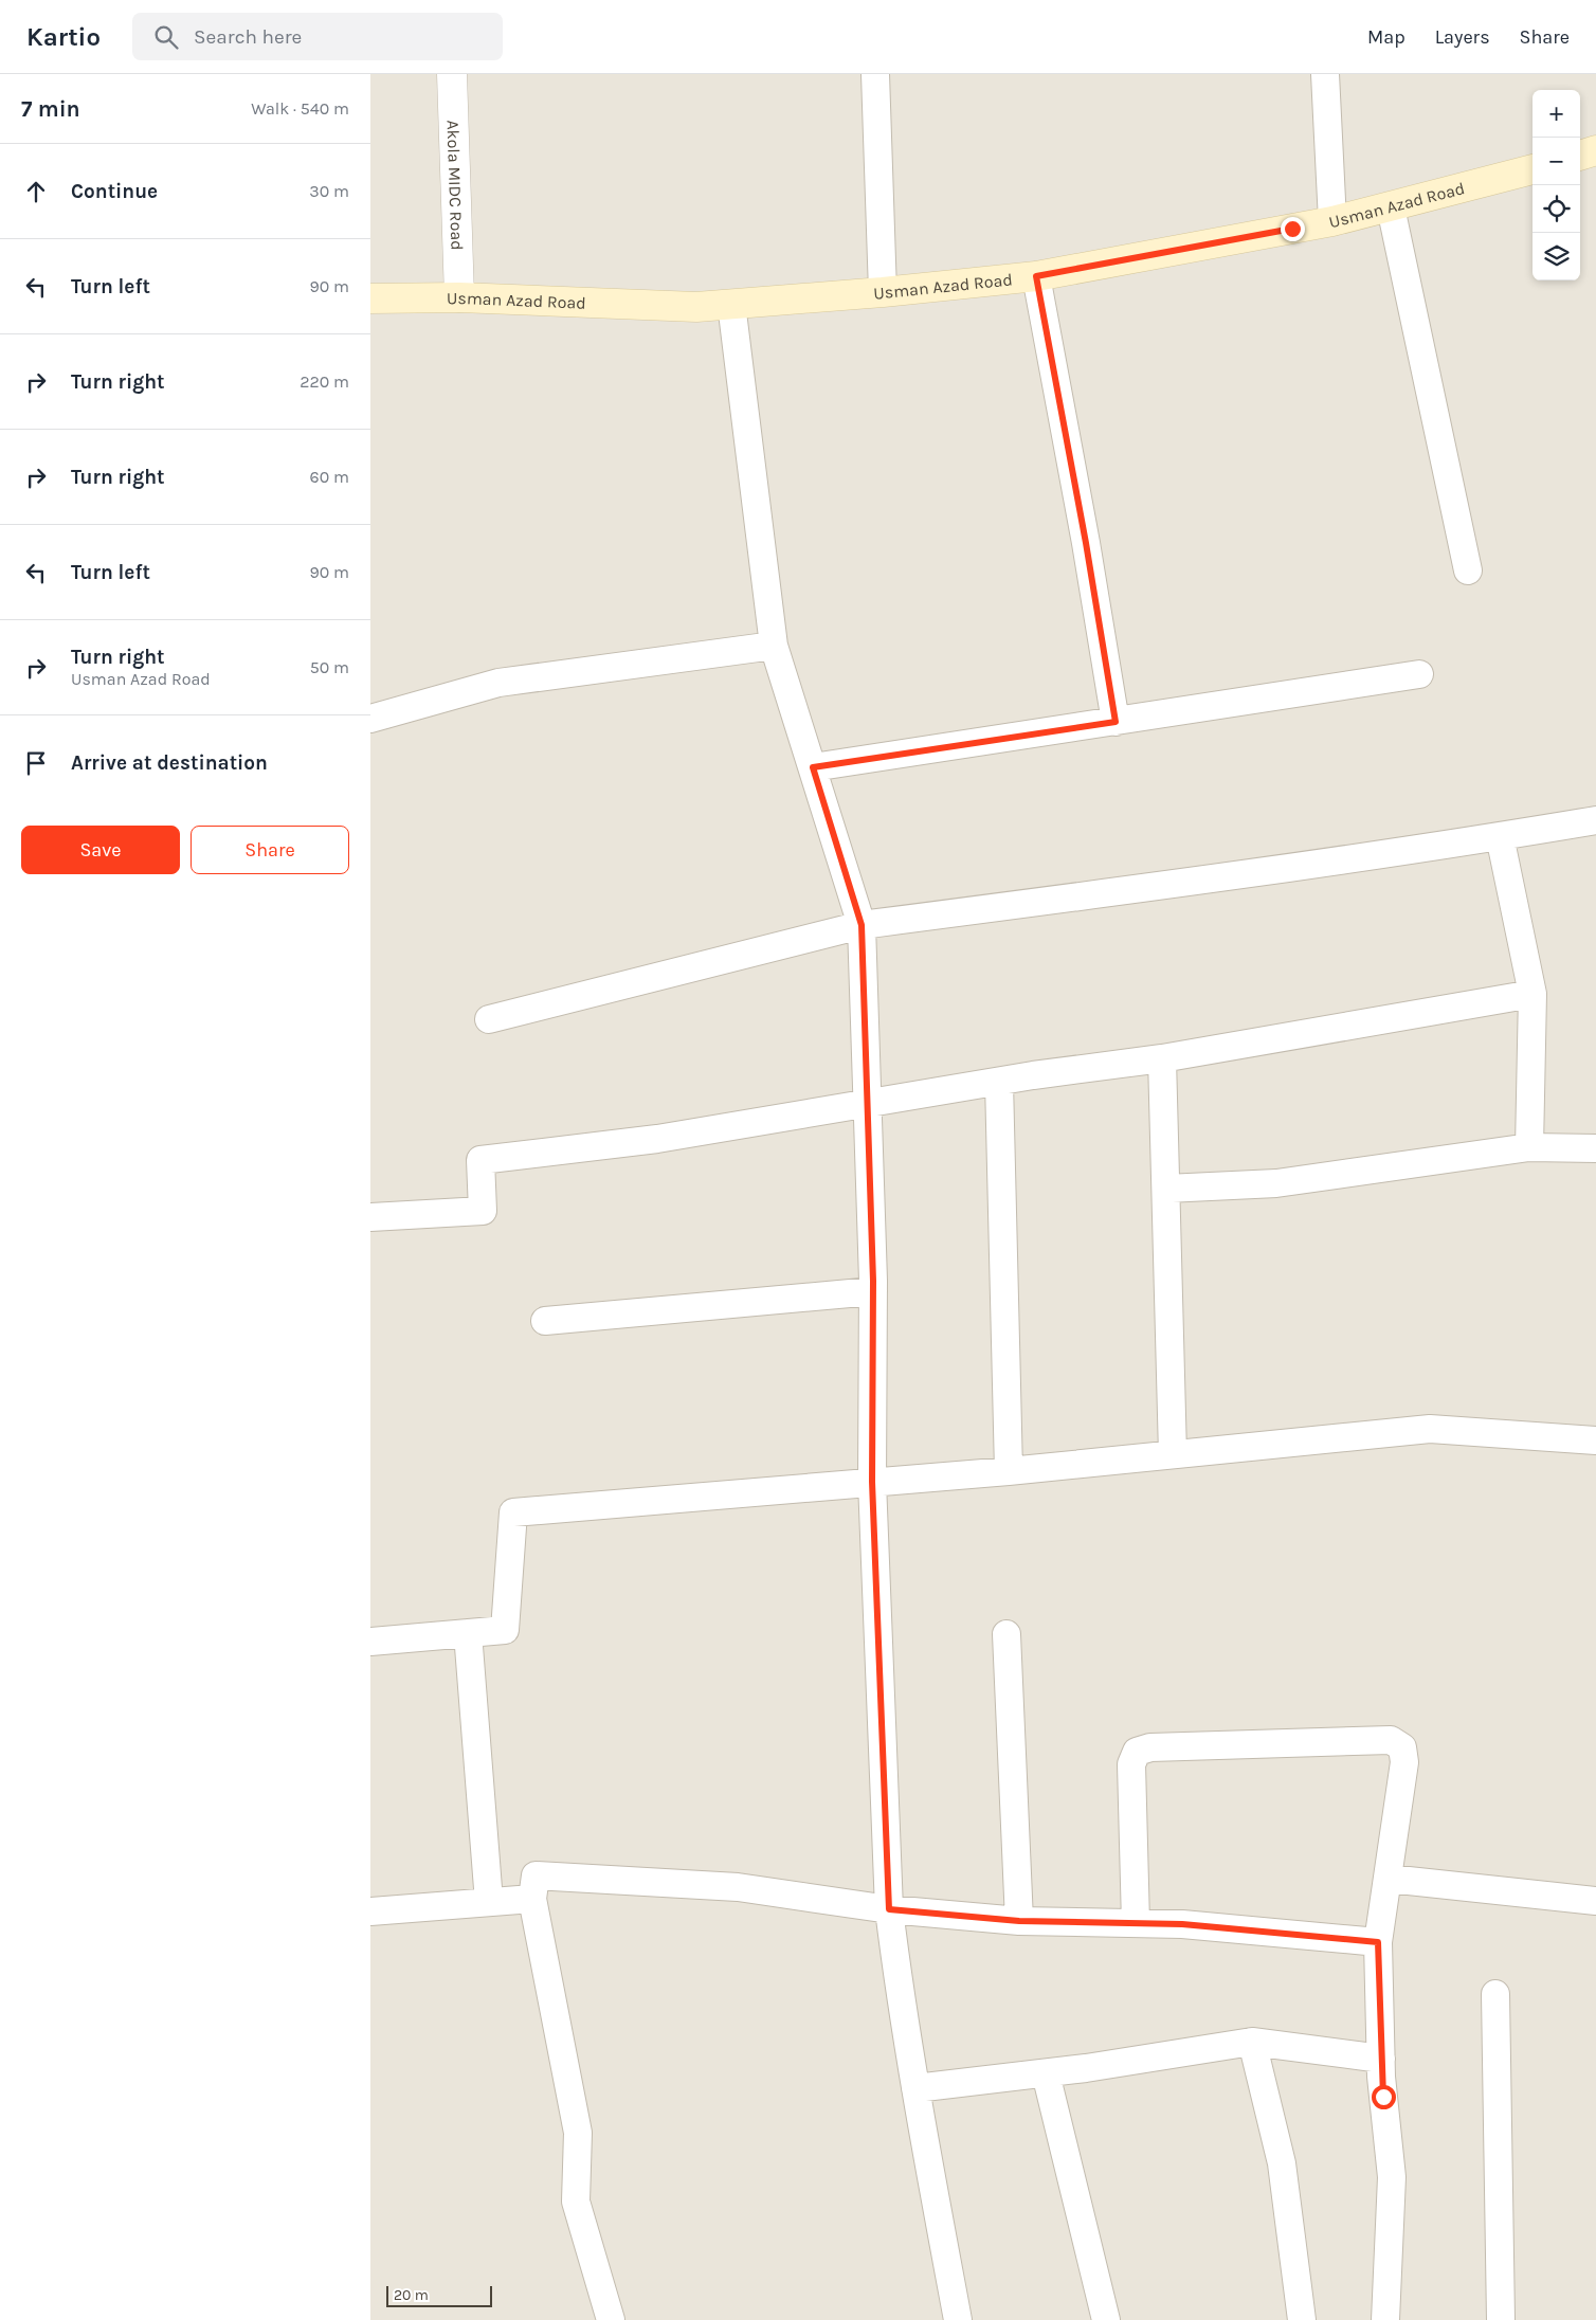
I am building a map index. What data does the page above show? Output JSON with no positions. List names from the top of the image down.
{
  "streets": {
    "main road": ["Usman Azad Road"],
    "street": ["Akola MIDC Road"]
  },
  "crossings": [
    ["Akola MIDC Road", "Usman Azad Road"]
  ],
  "scale_bar": "20 m",
  "page": {
    "header": "Kartio",
    "search": "Search here",
    "nav": ["Map", "Layers", "Share"],
    "heading": ["7 min", "Walk · 540 m"],
    "map_buttons": ["+", "−"],
    "list": [
      ["Continue", "30 m"],
      ["Turn left", "90 m"],
      ["Turn right", "220 m"],
      ["Turn right", "60 m"],
      ["Turn left", "90 m"],
      ["Turn right", "Usman Azad Road", "50 m"],
      "Arrive at destination"
    ],
    "buttons": ["Save", "Share"],
    "scale": "20 m"
  }
}
